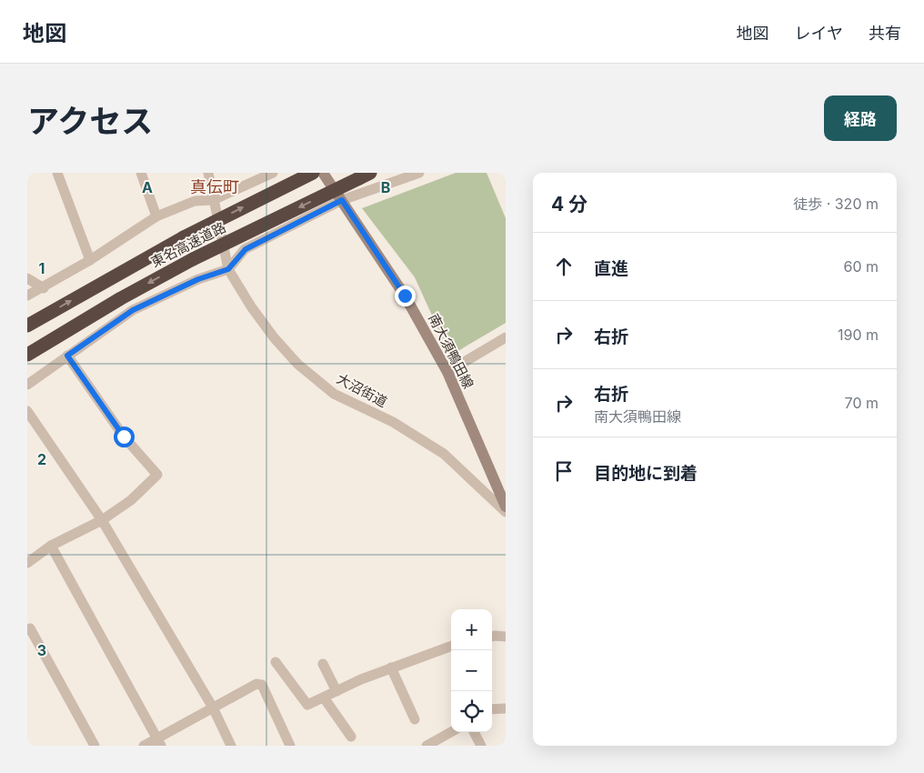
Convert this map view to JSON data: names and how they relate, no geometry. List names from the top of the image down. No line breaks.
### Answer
{"streets":{"highway":["東名高速道路"],"main road":["南大須鴨田線"],"street":["大沼街道"]},"districts":["真伝町"],"page":{"header":"地図","nav":["地図","レイヤ","共有"],"title":"アクセス","buttons":"経路","heading":["4 分","徒歩 · 320 m"],"list":[["直進","60 m"],["右折","190 m"],["右折","南大須鴨田線","70 m"],"目的地に到着"],"map_buttons":["+","−"]},"grid":{"columns":["A","B"],"rows":["1","2","3"]}}
